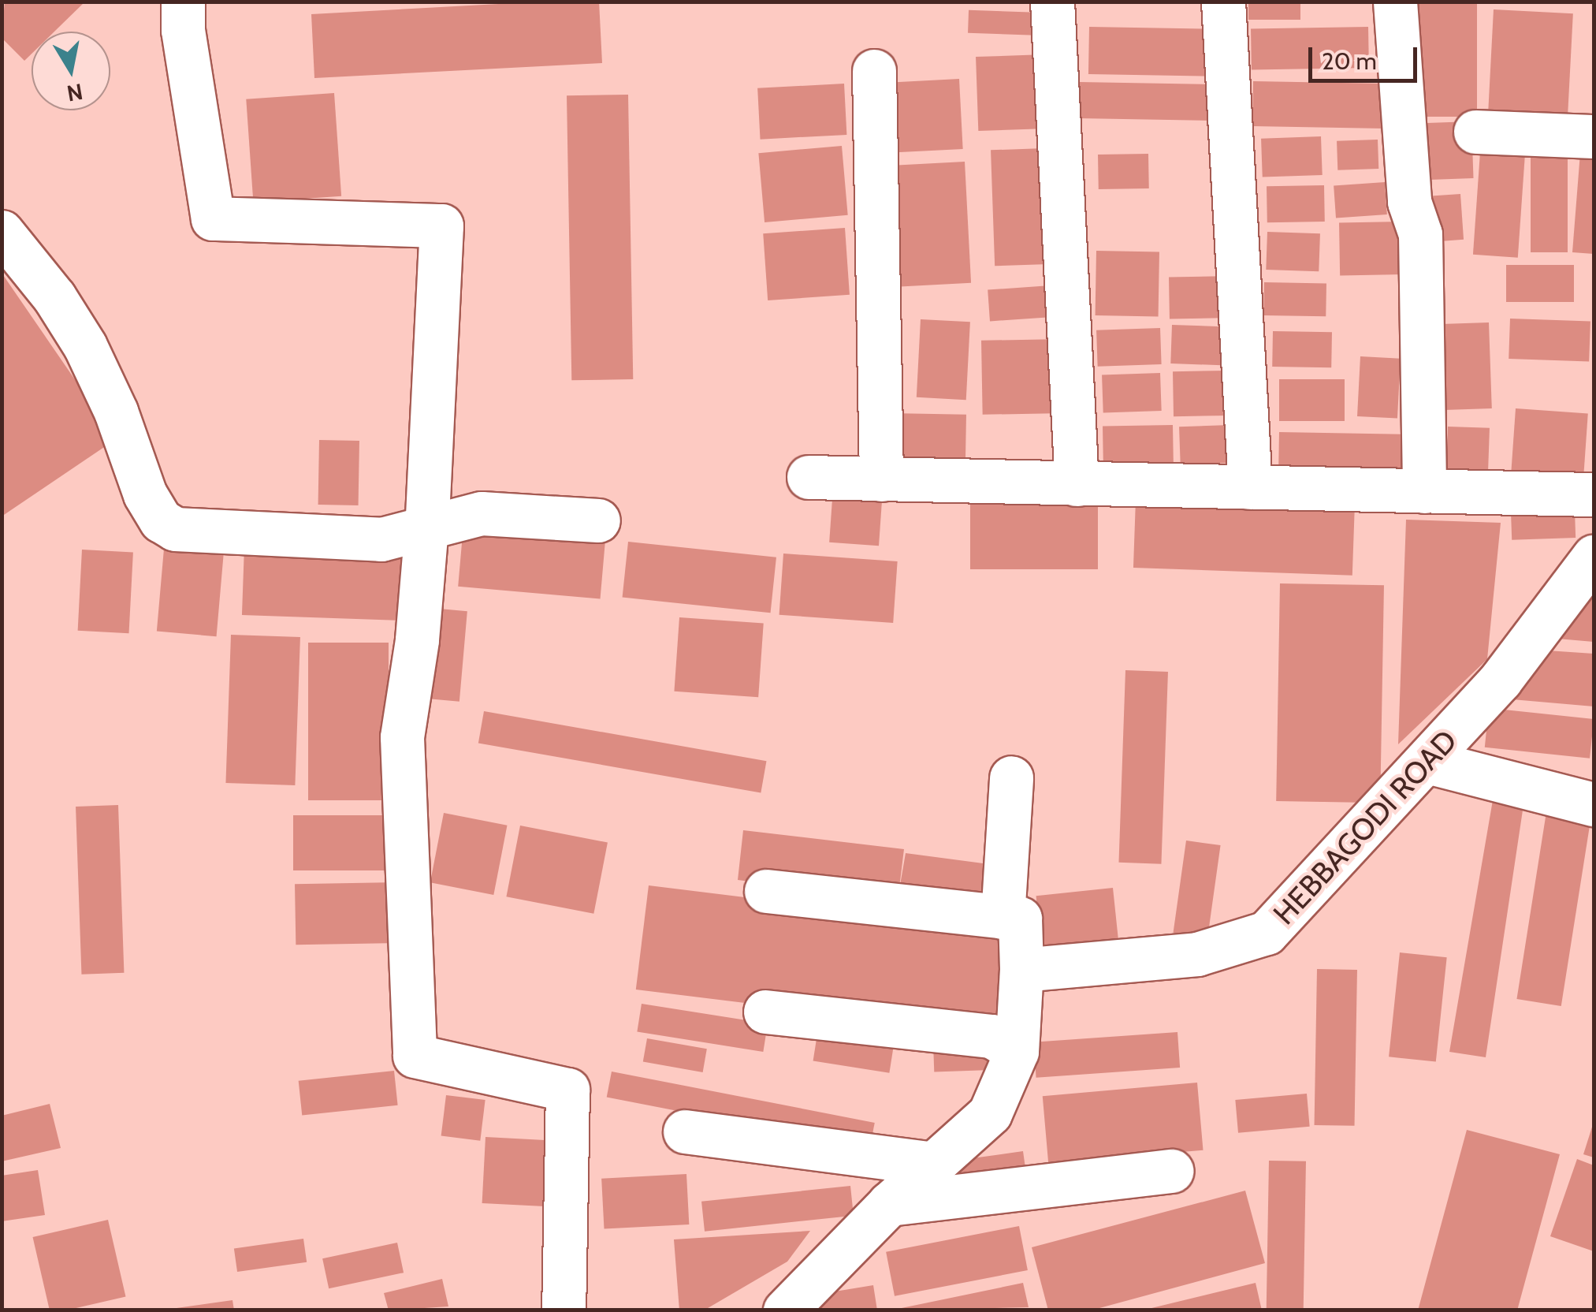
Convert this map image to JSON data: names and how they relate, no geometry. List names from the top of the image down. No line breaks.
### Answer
{"streets":{"street":["HEBBAGODI ROAD"]},"scale_bar":"20 m","north":"bottom"}
